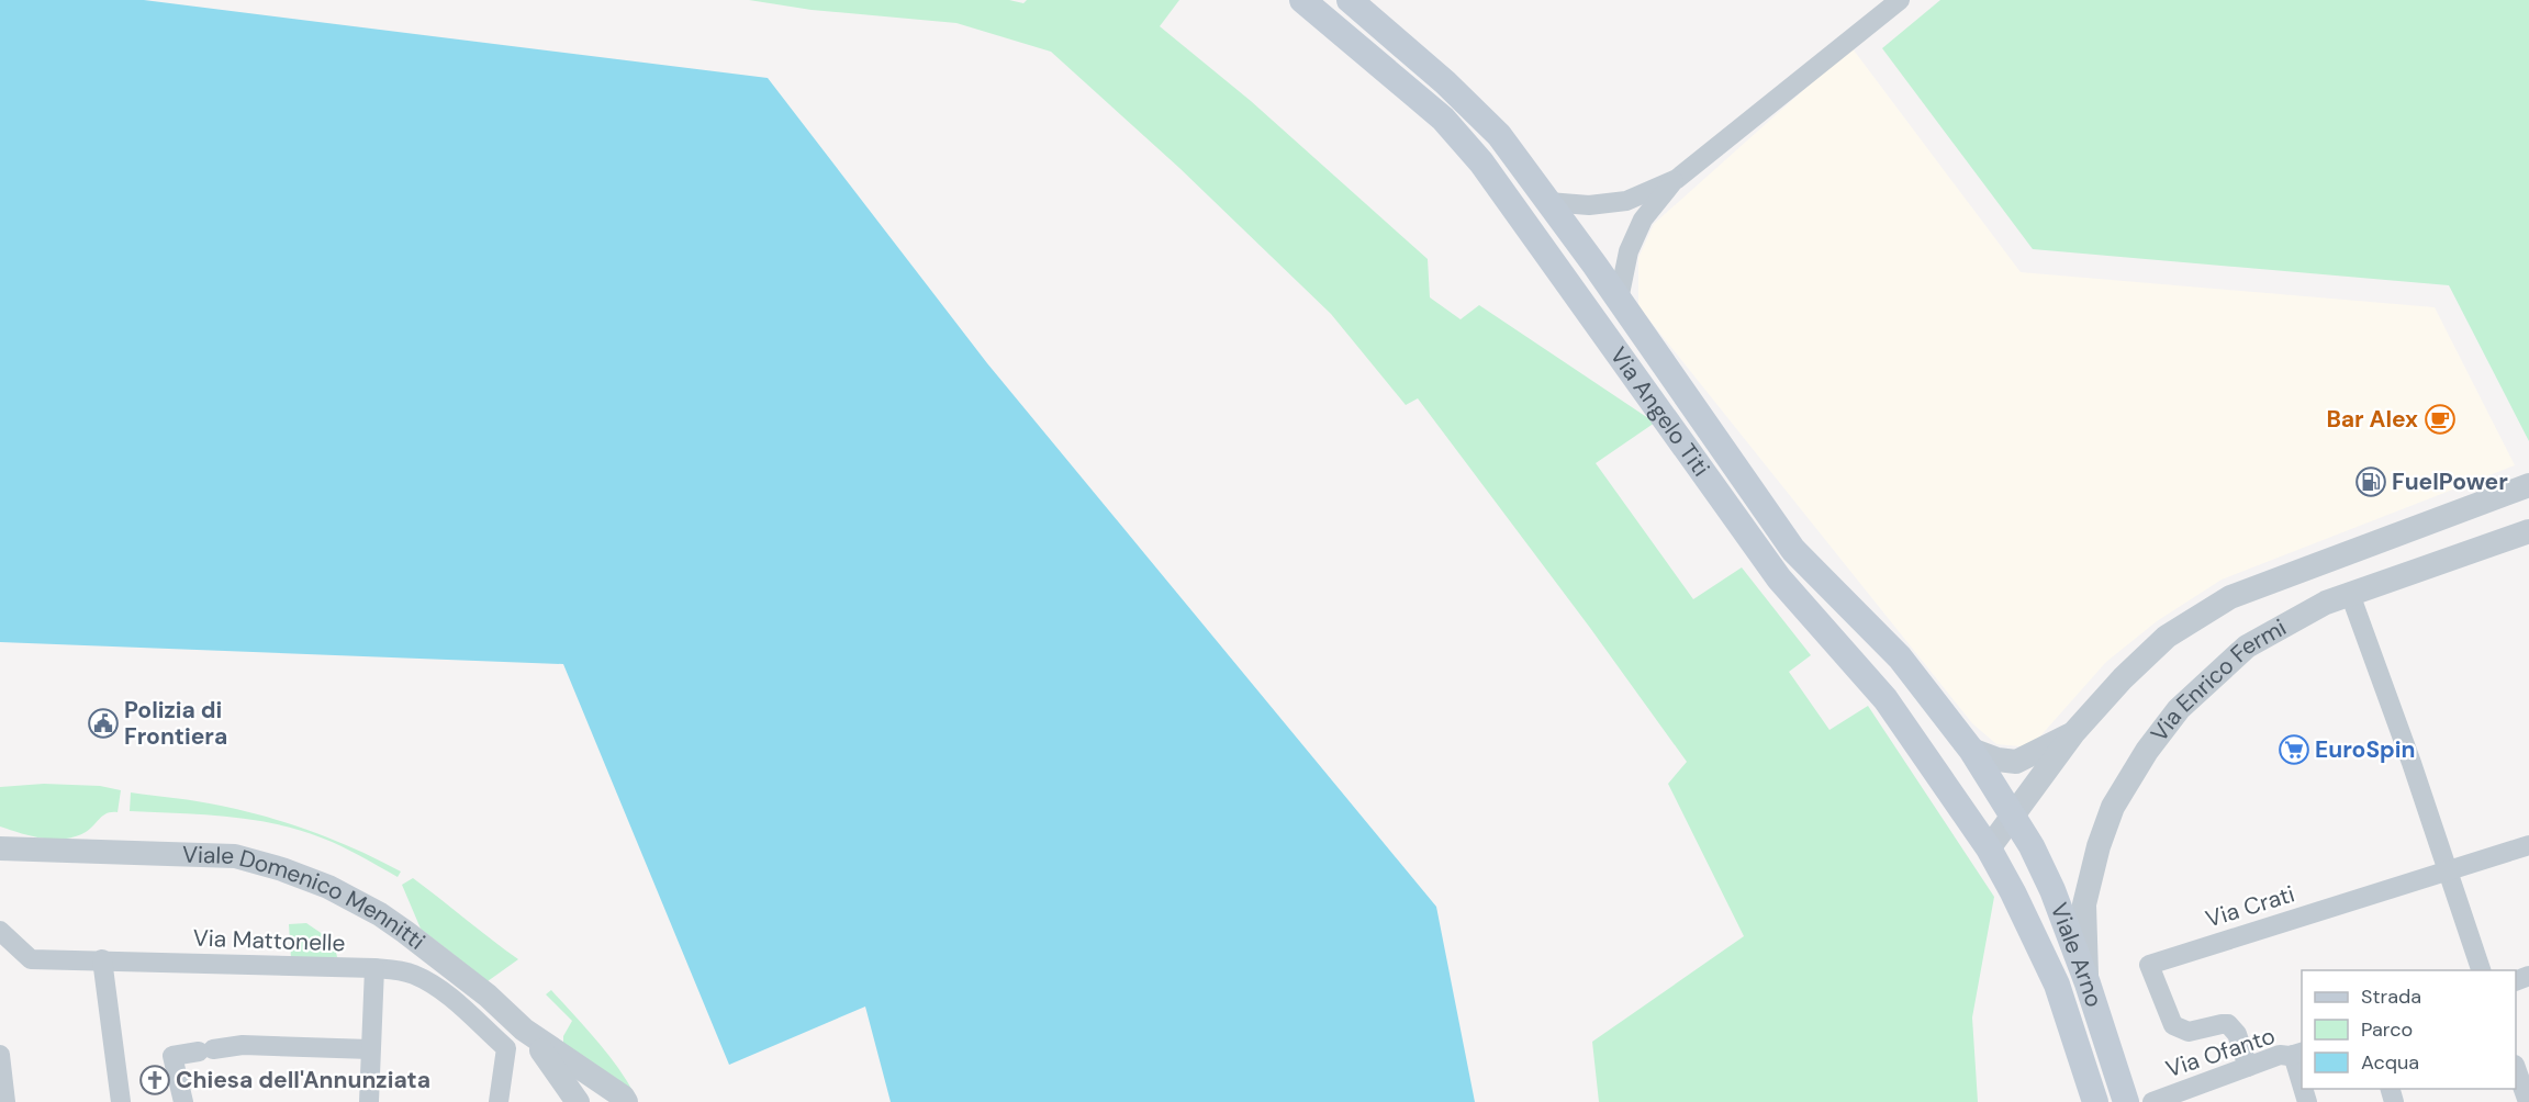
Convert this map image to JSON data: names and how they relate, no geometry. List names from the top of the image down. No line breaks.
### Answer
{"streets":{"main road":["Via Angelo Titi","Viale Arno"],"street":["Via Enrico Fermi","Viale Domenico Mennitti","Via Crati","Via Mattonelle","Via Ofanto"]},"crossings":[["Via Angelo Titi","Viale Arno"],["Via Enrico Fermi","Viale Arno"],["Via Crati","Via Ofanto"]],"places":{"cafe":["Bar Alex"],"fuel station":["FuelPower"],"public building":["Polizia di Frontiera"],"supermarket":["EuroSpin"],"church":["Chiesa dell'Annunziata"]},"legend":["Strada","Parco","Acqua"]}
